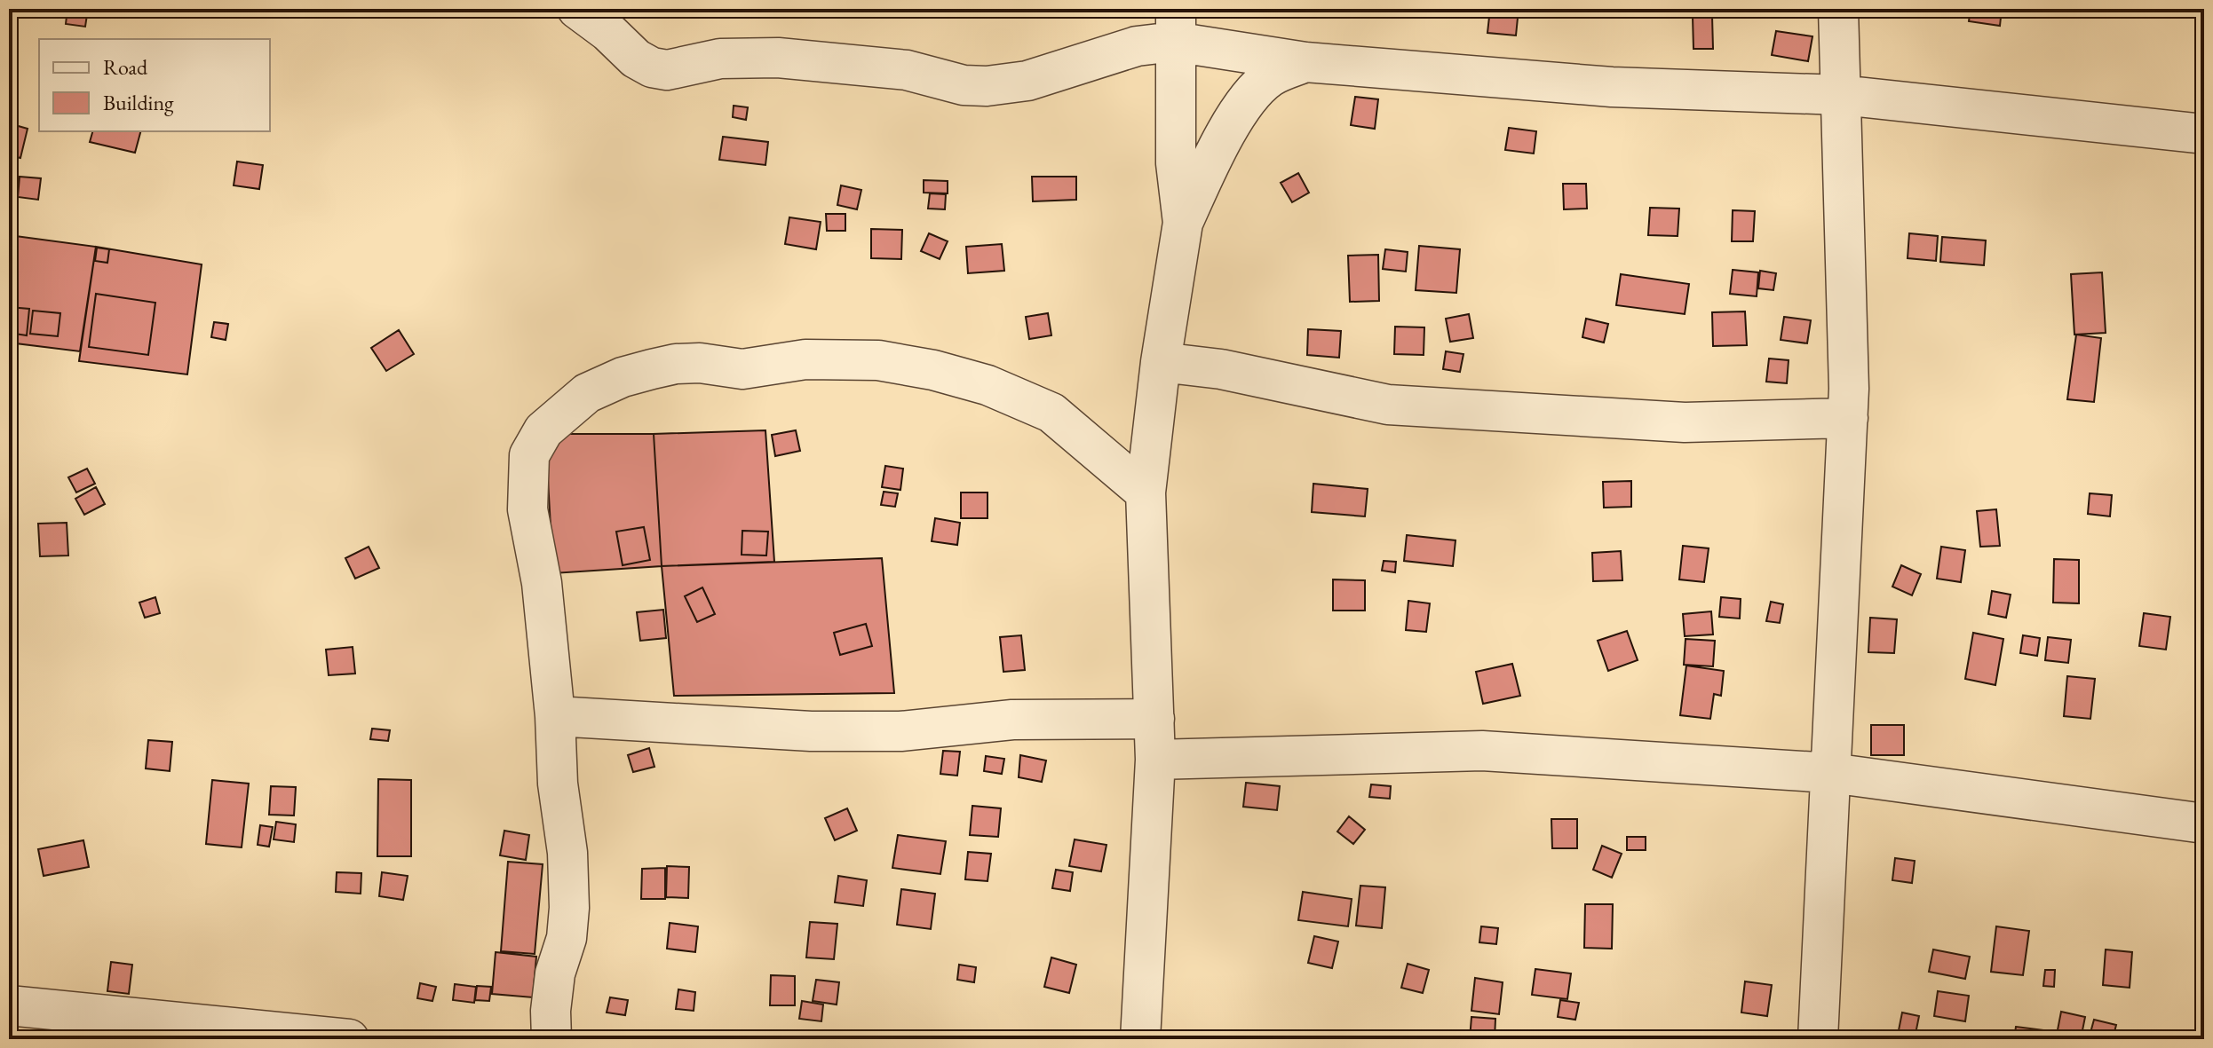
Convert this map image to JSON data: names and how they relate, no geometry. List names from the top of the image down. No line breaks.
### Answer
{"legend":["Road","Building"]}
